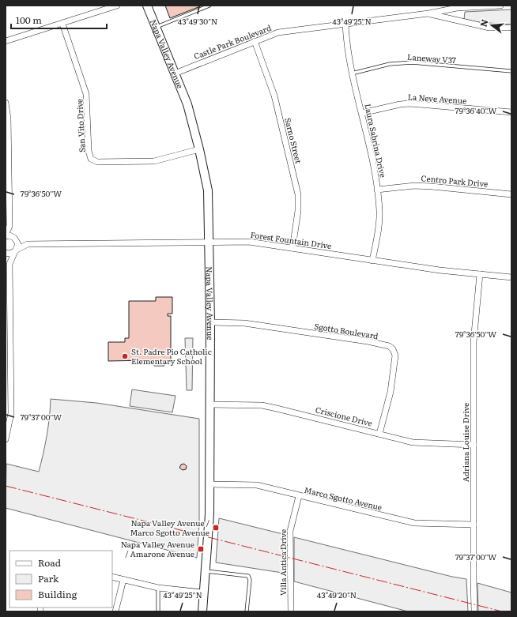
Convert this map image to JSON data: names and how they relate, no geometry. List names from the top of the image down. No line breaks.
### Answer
{"streets":{"street":["Castle Park Boulevard","Napa Valley Avenue","La Neve Avenue","San Vito Drive","Sarno Street","Laura Sabrina Drive","Centro Park Drive","Forest Fountain Drive","Sgotto Boulevard","Criscione Drive","Adriana Louise Drive","Marco Sgotto Avenue","Villa Antica Drive"],"lane":["Laneway V37"]},"crossings":[["Castle Park Boulevard","Napa Valley Avenue"],["Castle Park Boulevard","Sarno Street"],["Castle Park Boulevard","Laura Sabrina Drive"],["Napa Valley Avenue","San Vito Drive"],["Napa Valley Avenue","Forest Fountain Drive"],["Napa Valley Avenue","Sgotto Boulevard"],["Napa Valley Avenue","Criscione Drive"],["Napa Valley Avenue","Marco Sgotto Avenue"],["Laneway V37","Laura Sabrina Drive"],["La Neve Avenue","Laura Sabrina Drive"],["Sarno Street","Forest Fountain Drive"],["Laura Sabrina Drive","Centro Park Drive"],["Laura Sabrina Drive","Forest Fountain Drive"],["Forest Fountain Drive","Adriana Louise Drive"],["Sgotto Boulevard","Criscione Drive"],["Criscione Drive","Adriana Louise Drive"],["Adriana Louise Drive","Marco Sgotto Avenue"],["Marco Sgotto Avenue","Villa Antica Drive"]],"places":{"other":["St. Padre Pio Catholic Elementary School"],"transit":["Napa Valley Avenue / Marco Sgotto Avenue","Napa Valley Avenue / Amarone Avenue"]},"legend":["Road","Park","Building"],"scale_bar":"100 m","north":"left","coordinates":["43°49'30\"N","43°49'25\"N","79°36'40\"W","79°36'50\"W","79°37'00\"W","43°49'20\"N"]}
